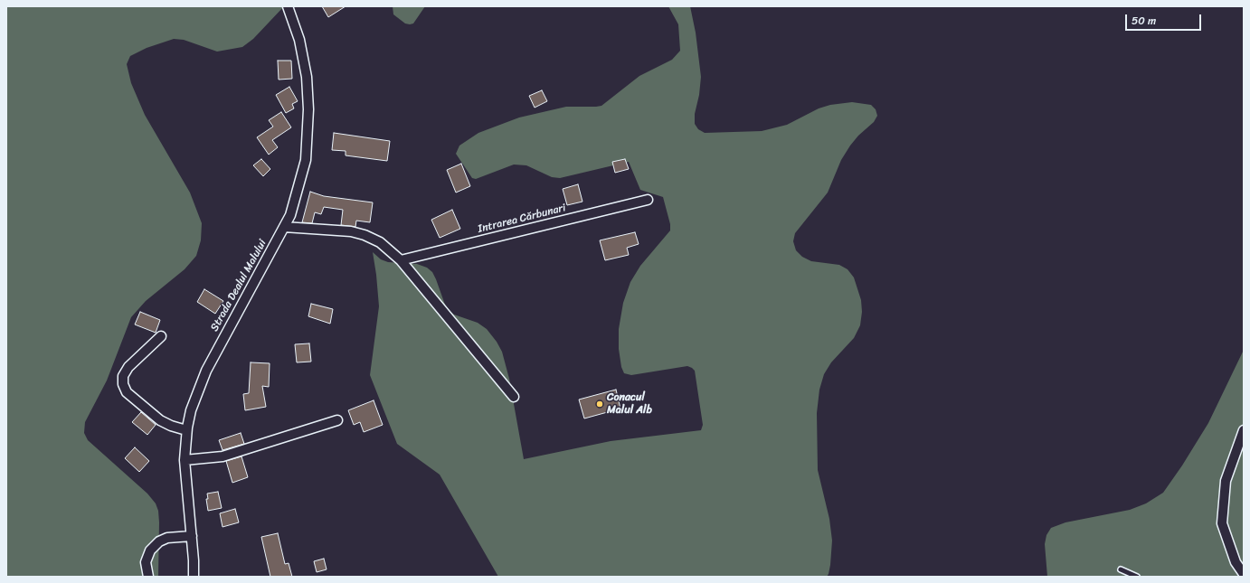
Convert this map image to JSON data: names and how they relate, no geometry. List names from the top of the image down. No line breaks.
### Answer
{"streets":{"street":["Intrarea Cărbunari","Strada Dealul Malului"]},"places":["Conacul Malul Alb"],"scale_bar":"50 m"}
